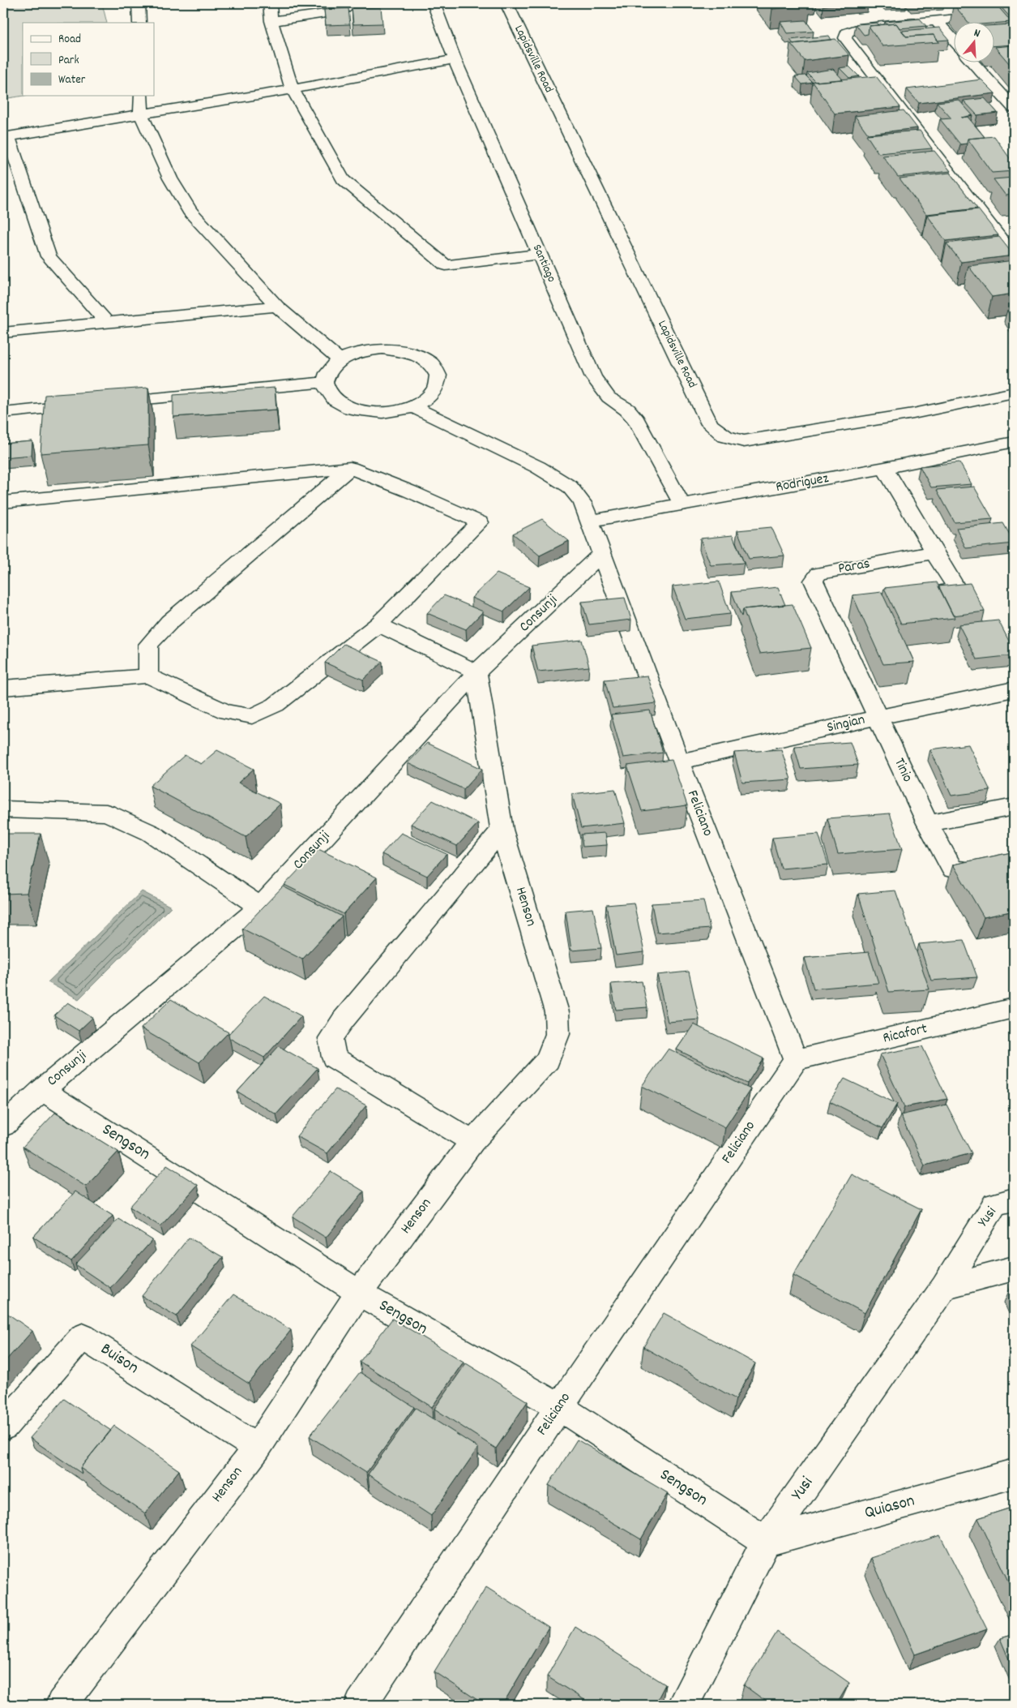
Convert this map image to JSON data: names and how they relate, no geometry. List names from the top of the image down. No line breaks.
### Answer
{"streets":{"street":["Lapidsville Road","Santiago","Rodriguez","Paras","Consunji","Singian","Tinio","Feliciano","Henson","Ricafort","Sengson","Yusi","Buison","Quiason"]},"crossings":[["Santiago","Rodriguez"],["Rodriguez","Feliciano"],["Paras","Singian"],["Paras","Tinio"],["Consunji","Feliciano"],["Consunji","Henson"],["Consunji","Sengson"],["Singian","Tinio"],["Singian","Feliciano"],["Feliciano","Ricafort"],["Feliciano","Sengson"],["Henson","Sengson"],["Henson","Buison"],["Sengson","Yusi"],["Sengson","Quiason"],["Yusi","Quiason"]],"legend":["Road","Park","Water"],"north":"top"}
